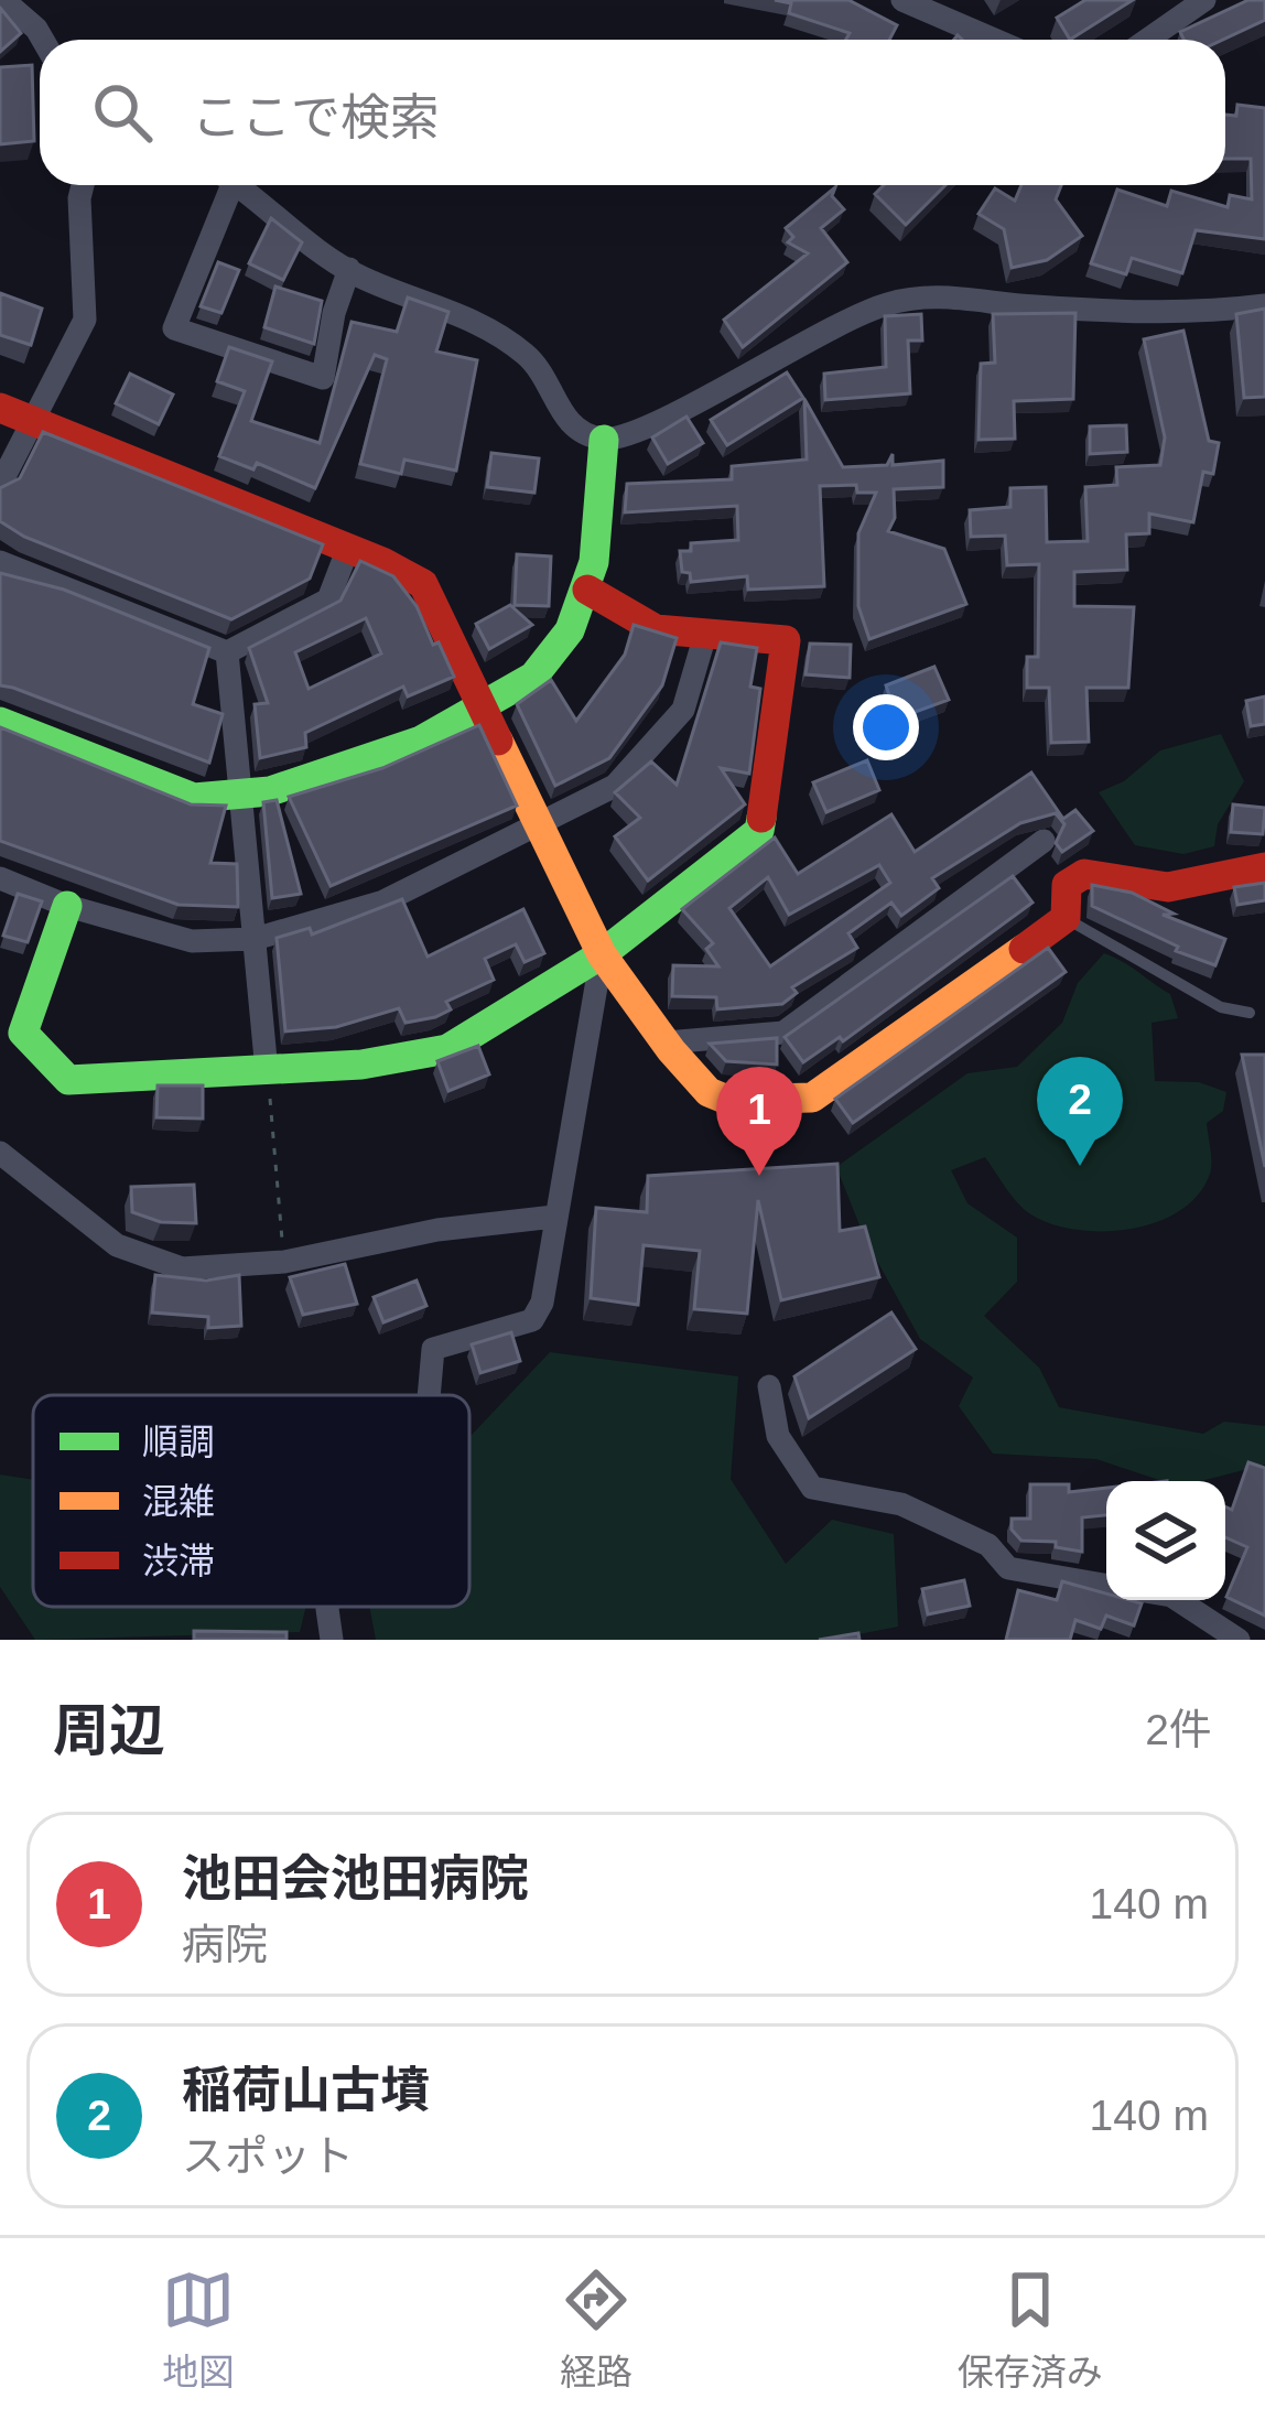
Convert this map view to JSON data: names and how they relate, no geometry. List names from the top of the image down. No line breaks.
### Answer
{"legend":["順調","混雑","渋滞"],"page":{"search":"ここで検索","pins":["2","1"],"heading":["周辺","2件"],"list":[{"mark":"1","name":"池田会池田病院","note":"病院","value":"140 m"},{"mark":"2","name":"稲荷山古墳","note":"スポット","value":"140 m"}],"nav":["地図","経路","保存済み"]}}
